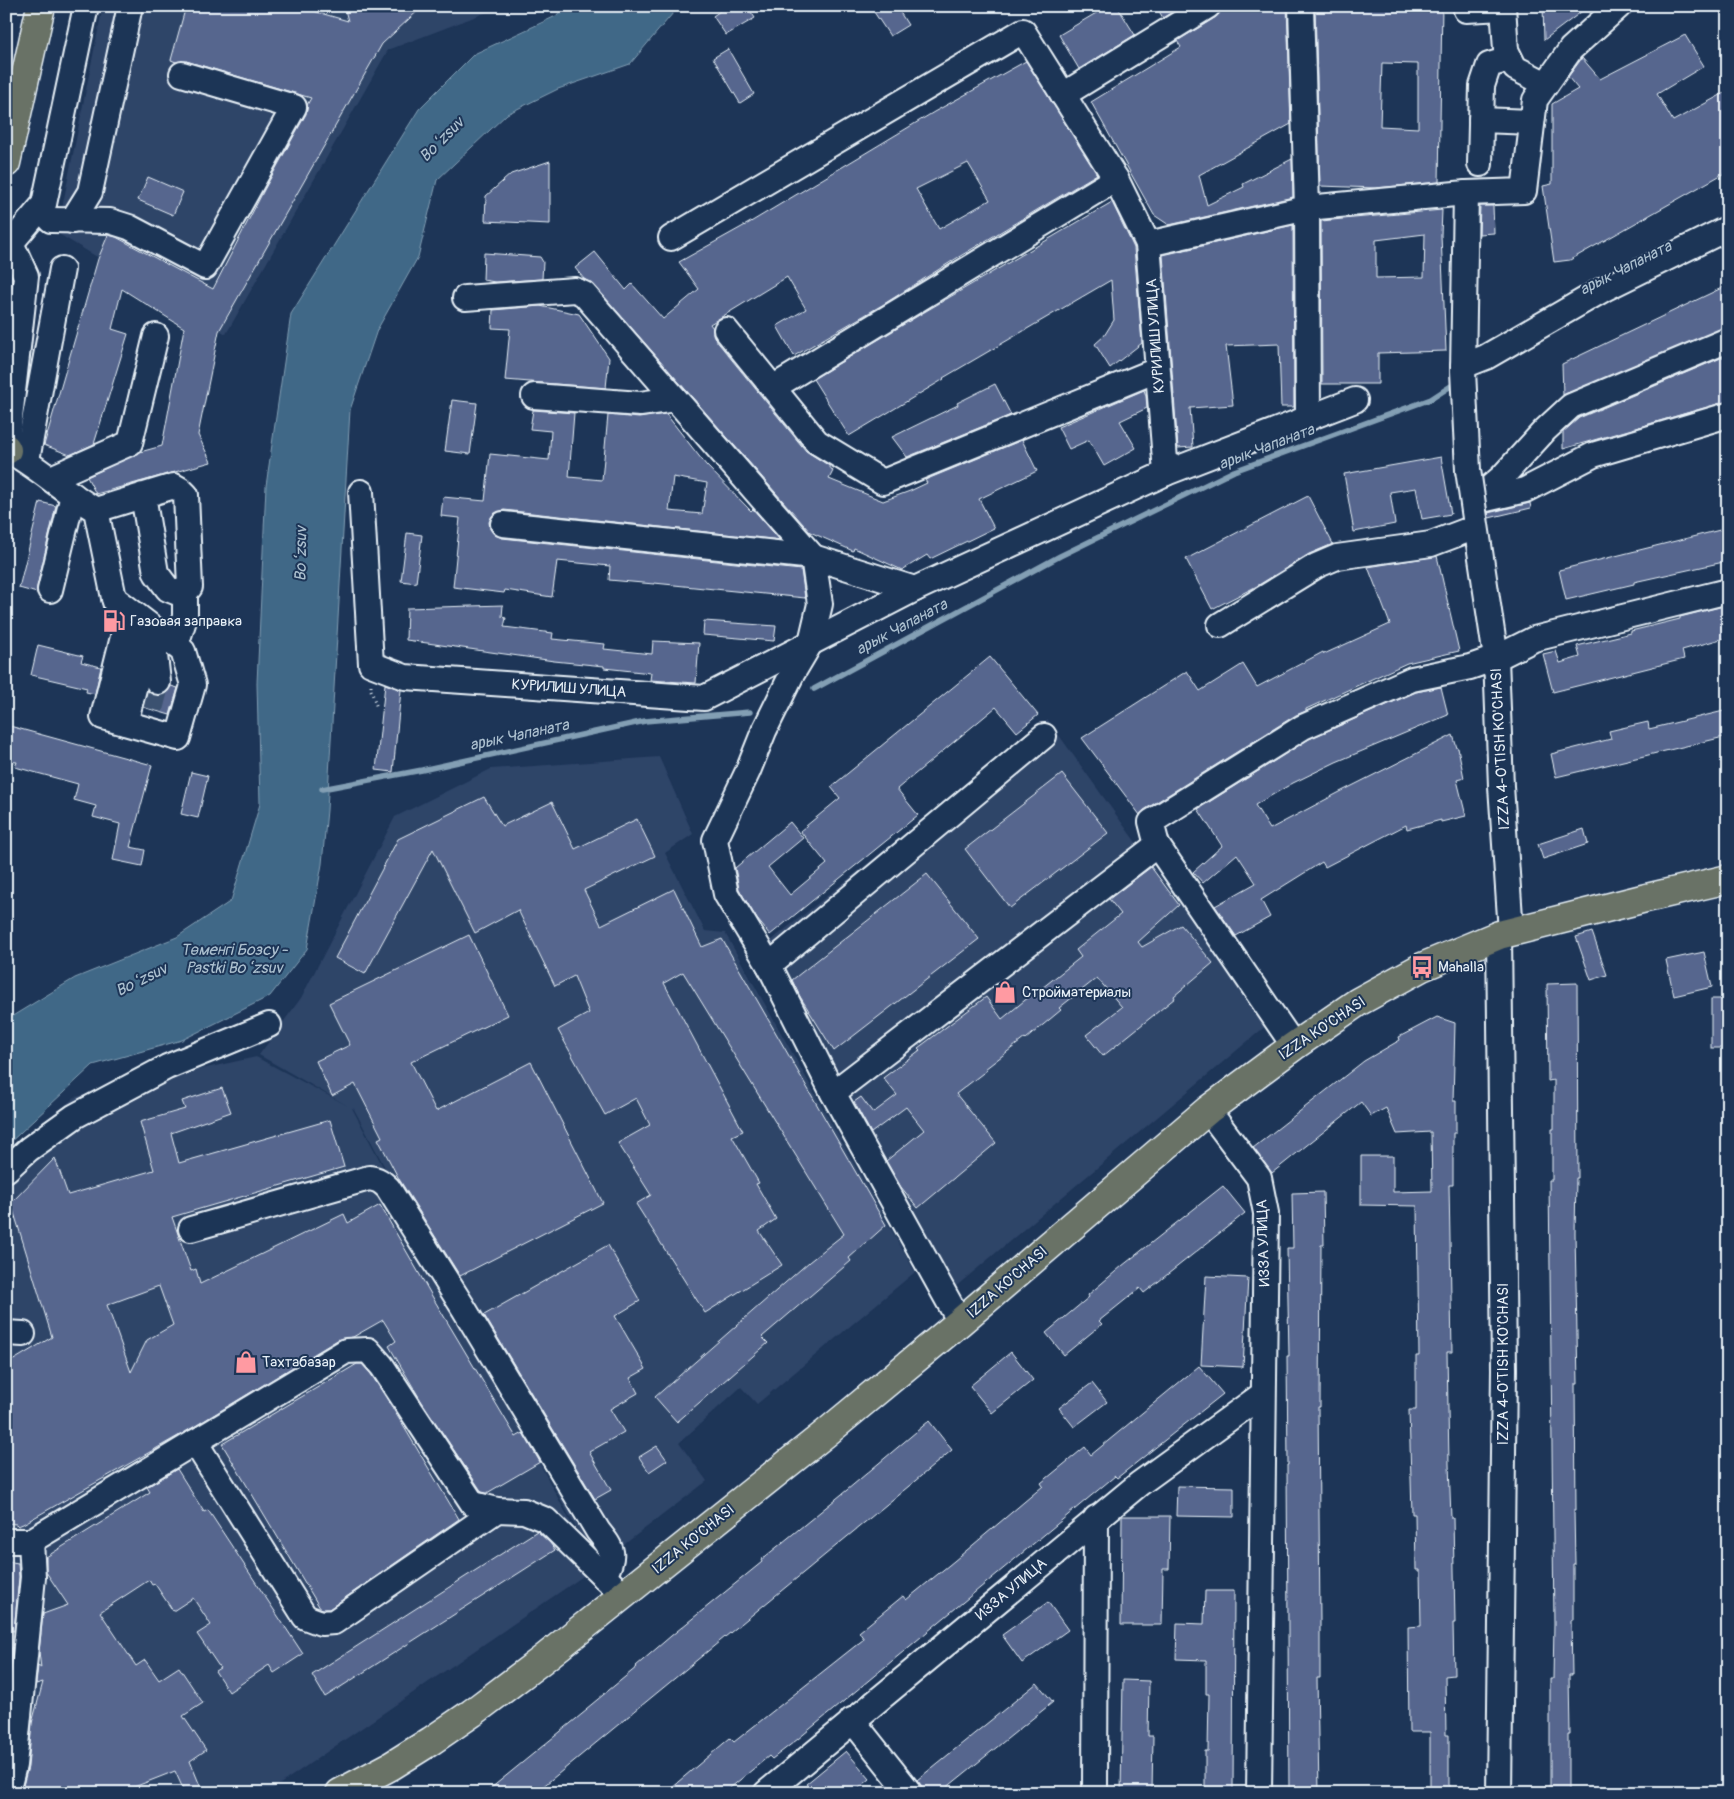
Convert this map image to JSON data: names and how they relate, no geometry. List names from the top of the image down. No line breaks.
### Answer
{"streets":{"main road":["IZZA KO'CHASI"],"street":["КУРИЛИШ УЛИЦА","IZZA 4-O'TISH KO'CHASI","ИЗЗА УЛИЦА"]},"crossings":[["IZZA 4-O'TISH KO'CHASI","IZZA KO'CHASI"],["IZZA KO'CHASI","ИЗЗА УЛИЦА"]],"water":["Boʻzsuv","арык Чапаната","Төменгі Бозсу - Pastki Boʻzsuv"],"places":{"fuel station":["Газовая заправка"],"bus stop":["Mahalla"],"shop":["Стройматериалы","Тахтабазар"]}}
